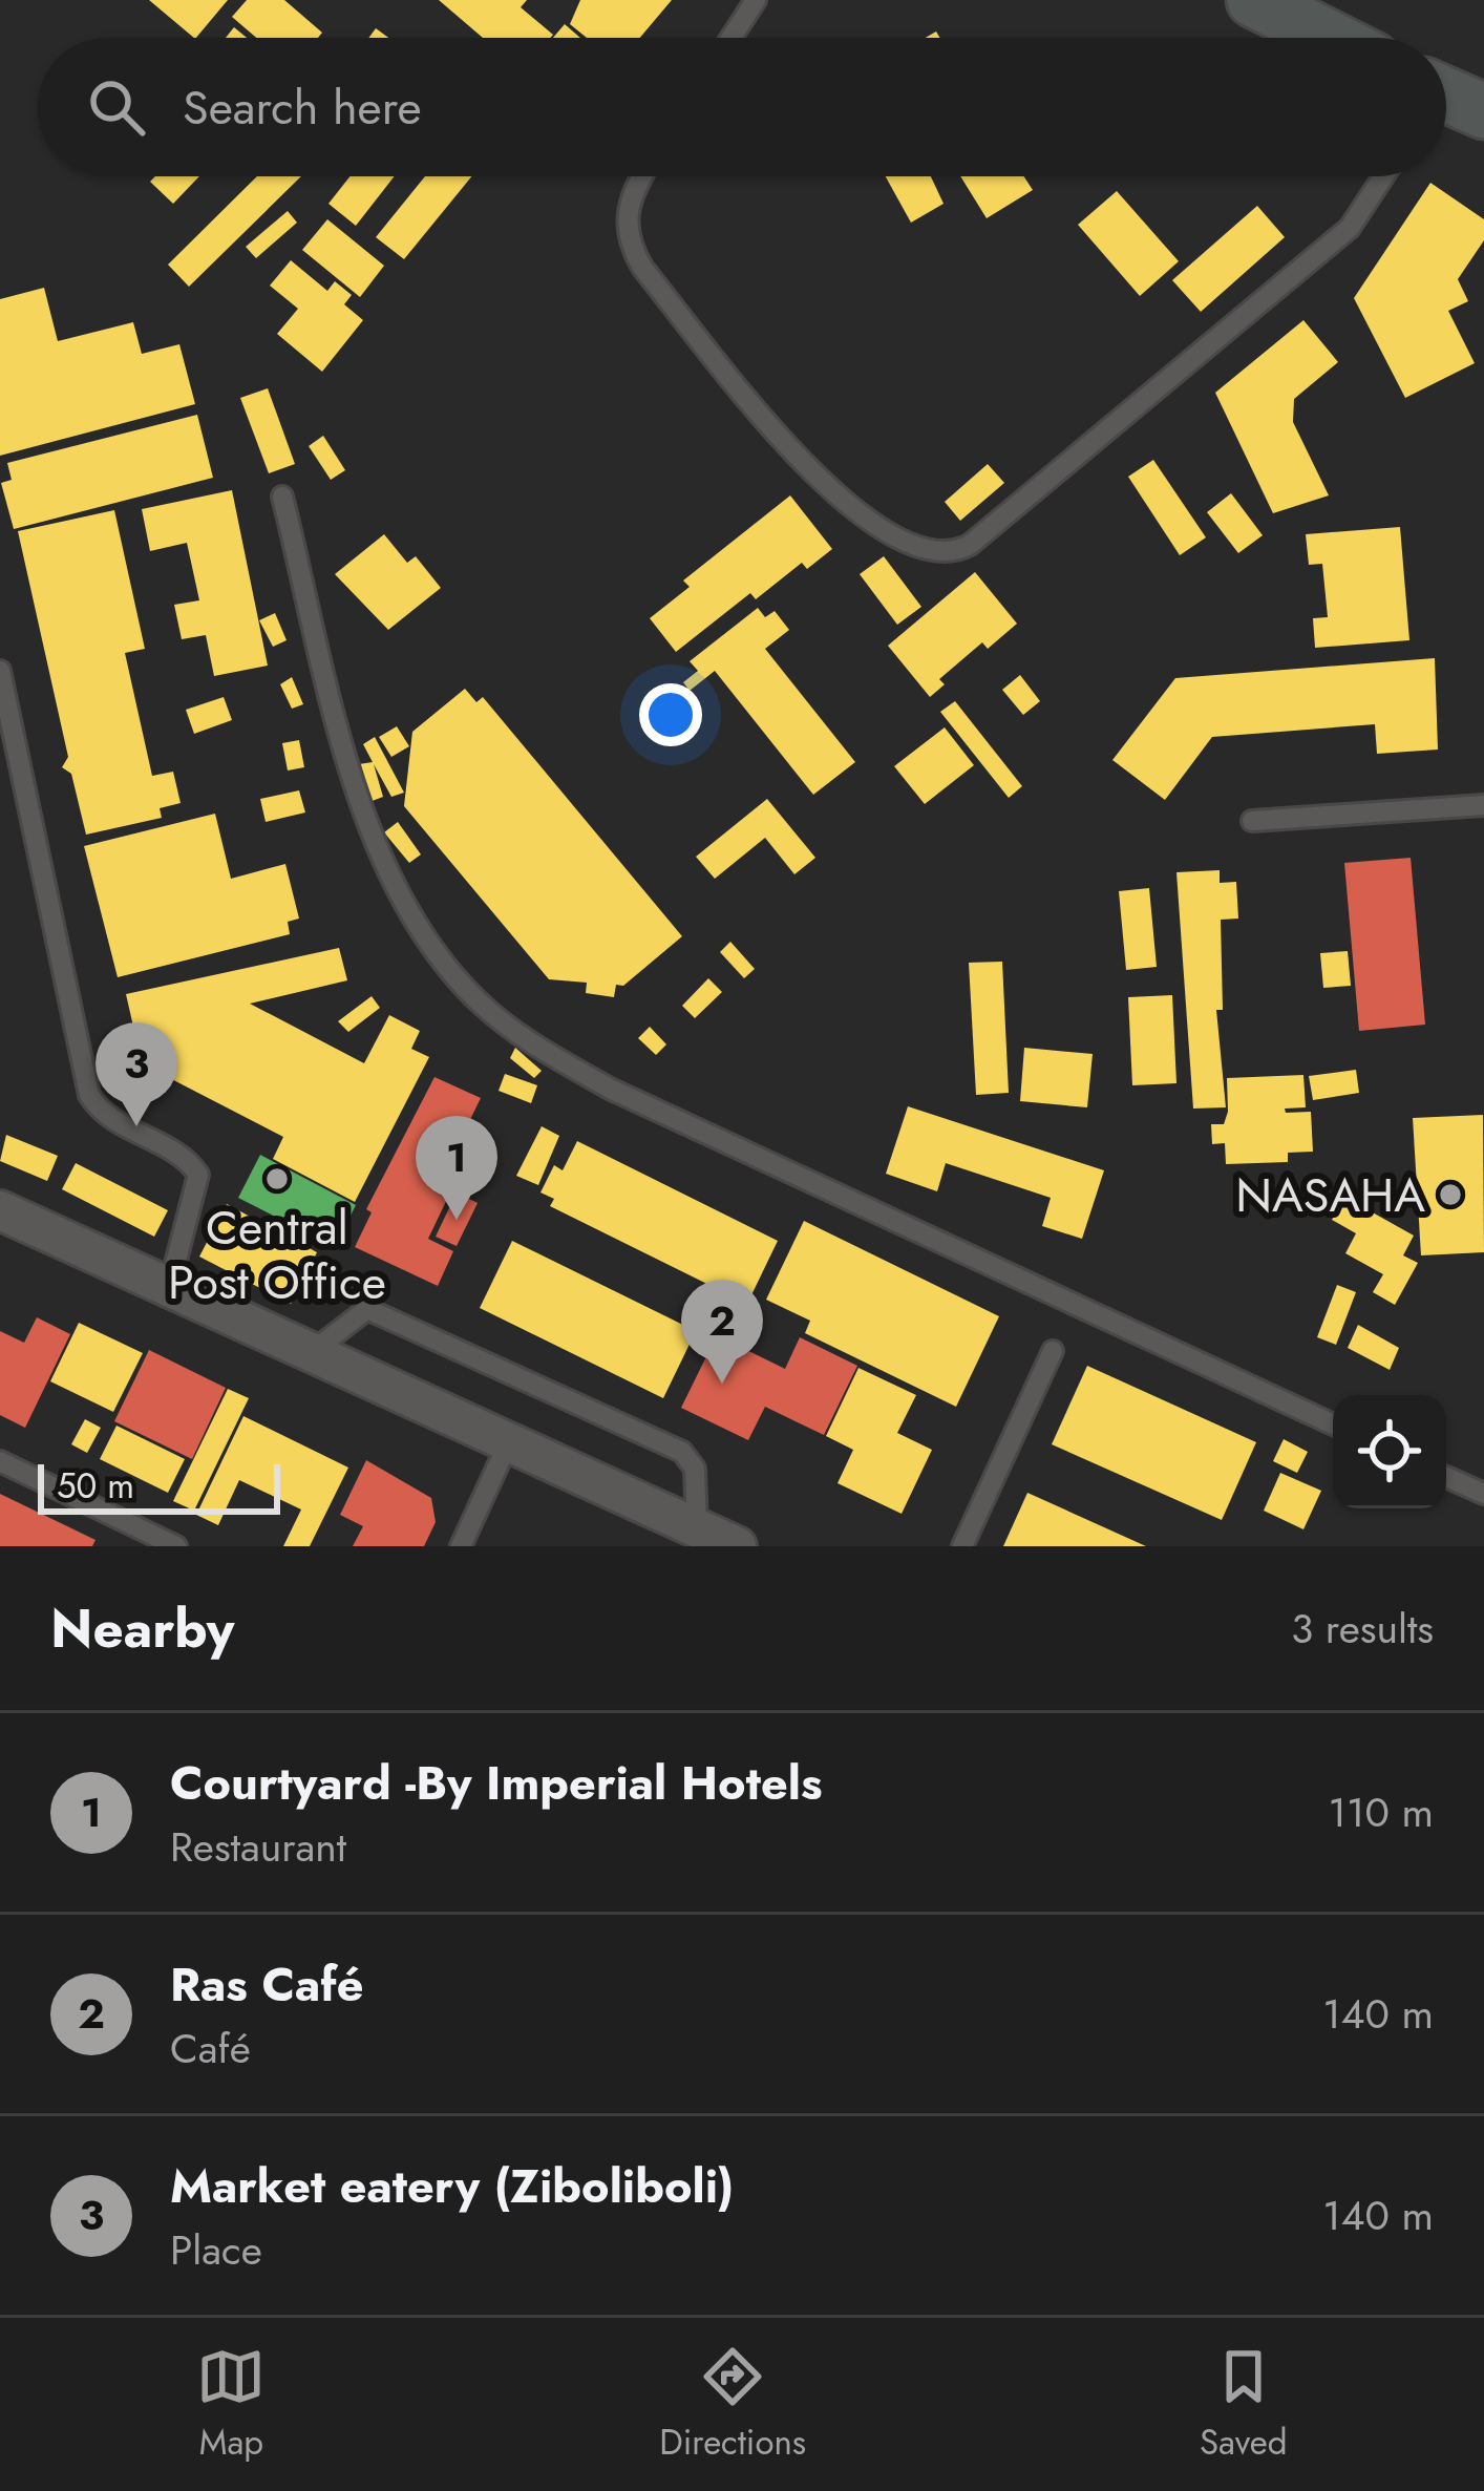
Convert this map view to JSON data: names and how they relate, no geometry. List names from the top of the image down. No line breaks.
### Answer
{"places":["Central Post Office","NASAHA"],"scale_bar":"50 m","page":{"search":"Search here","pins":["3","1","2"],"scale":"50 m","heading":["Nearby","3 results"],"list":[{"mark":"1","name":"Courtyard -By Imperial Hotels","note":"Restaurant","value":"110 m"},{"mark":"2","name":"Ras Café","note":"Café","value":"140 m"},{"mark":"3","name":"Market eatery (Ziboliboli)","note":"Place","value":"140 m"}],"nav":["Map","Directions","Saved"]}}
